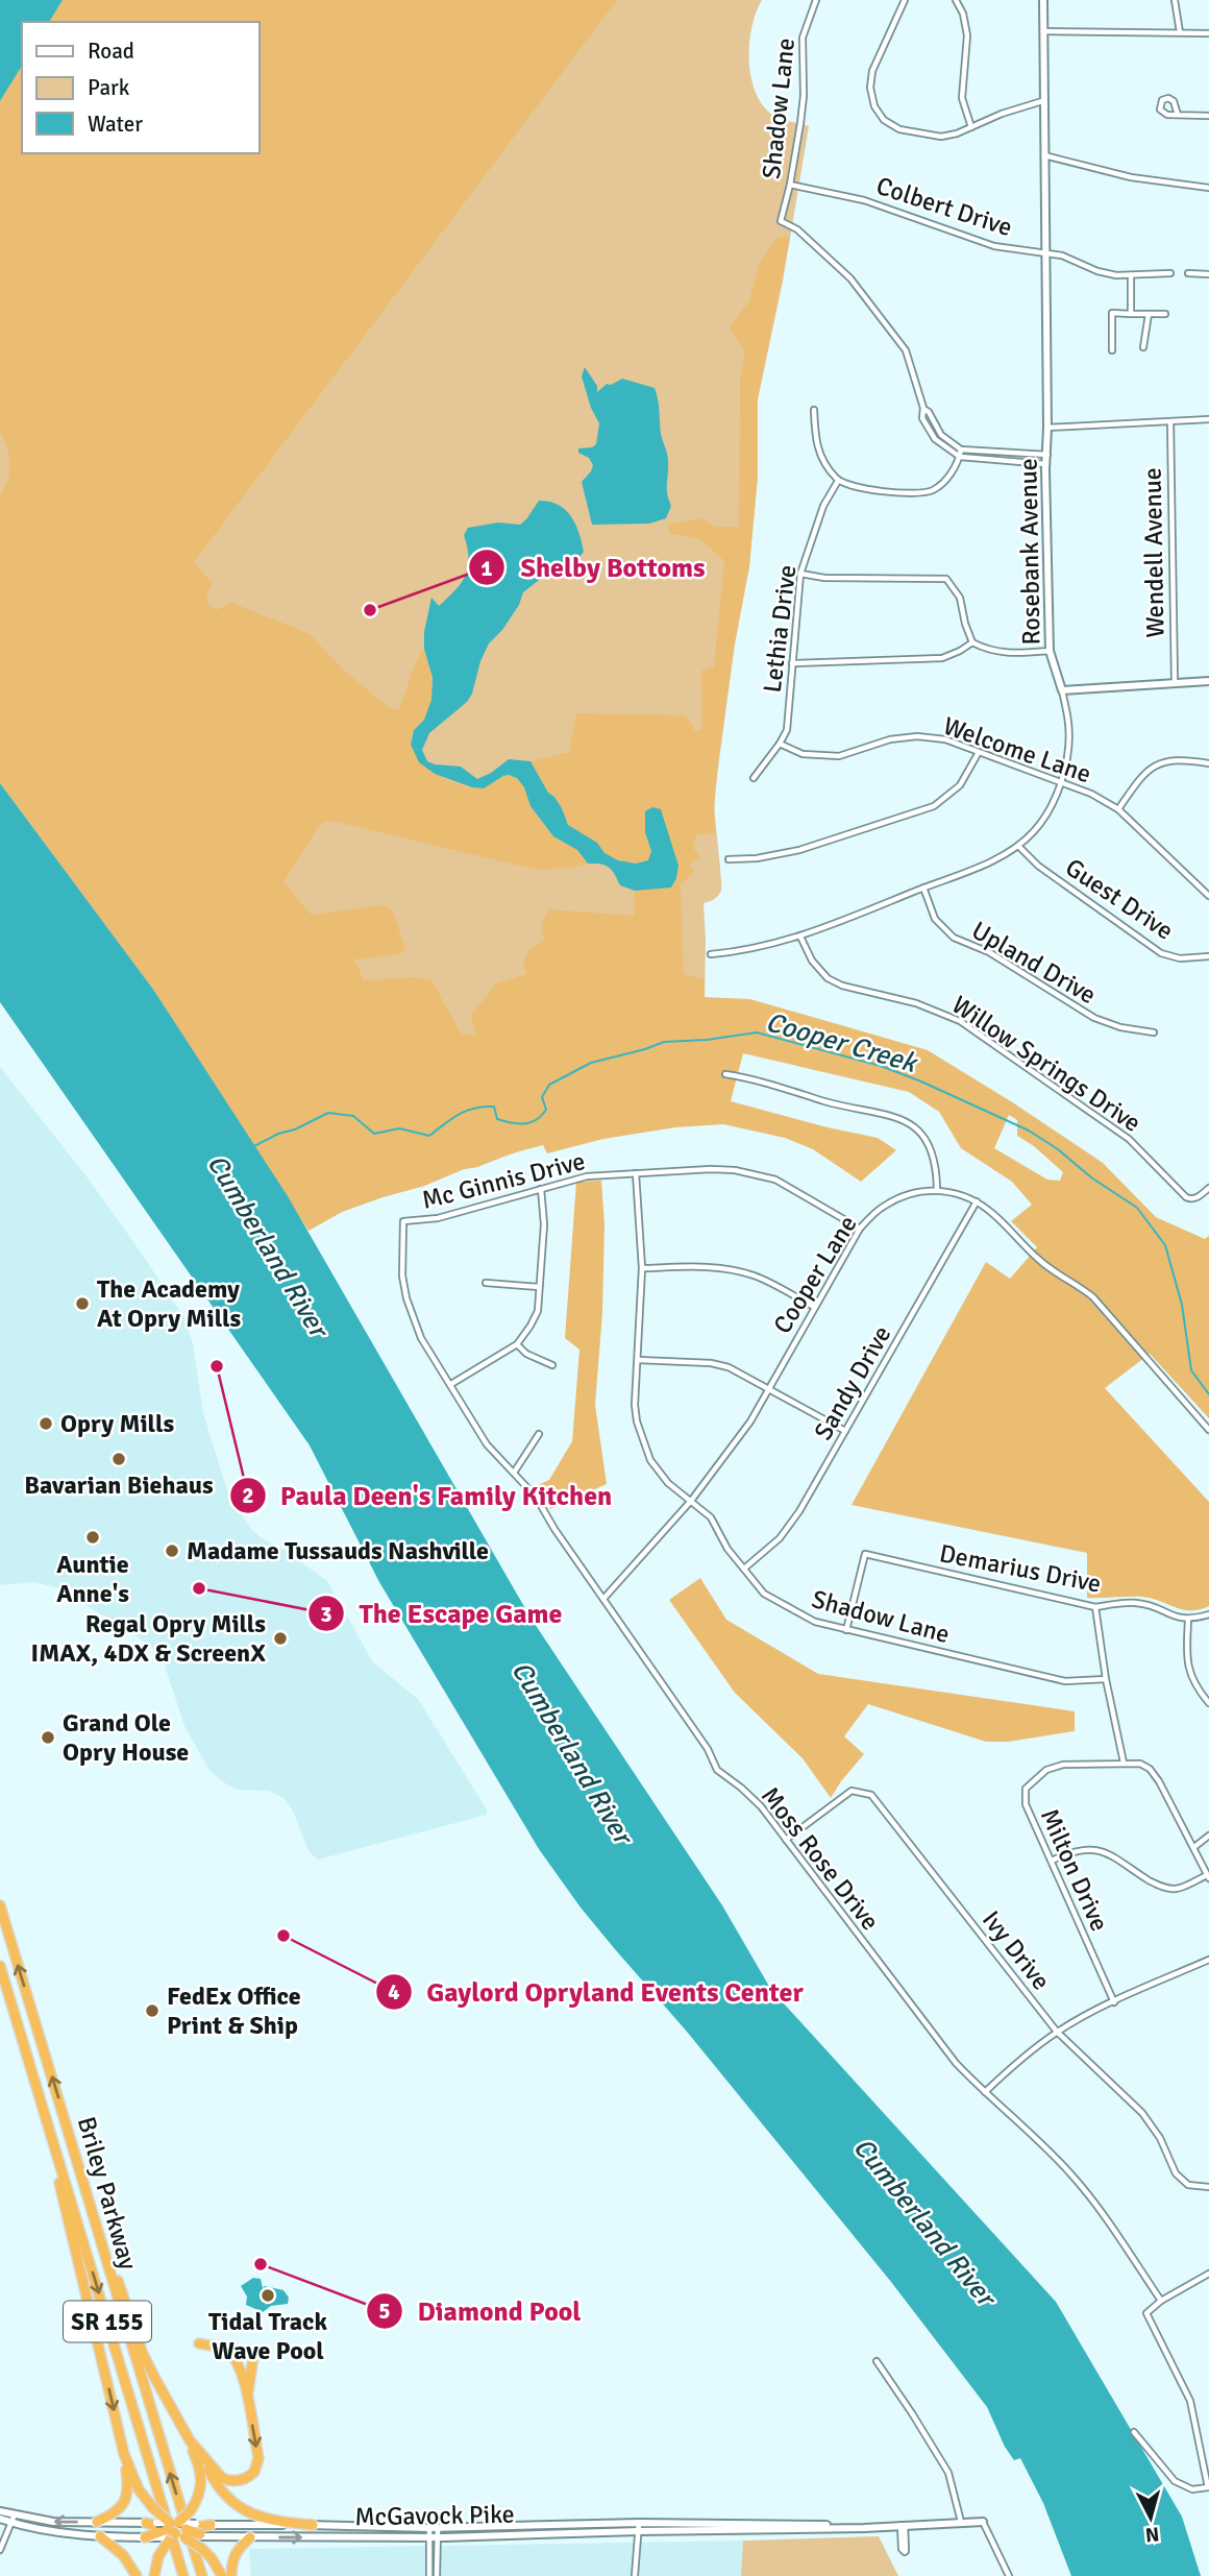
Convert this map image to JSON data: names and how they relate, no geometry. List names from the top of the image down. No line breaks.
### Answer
{"streets":{"highway":["Briley Parkway","SR 155"],"street":["Shadow Lane","Colbert Drive","Rosebank Avenue","Wendell Avenue","Lethia Drive","Welcome Lane","Guest Drive","Upland Drive","Willow Springs Drive","Mc Ginnis Drive","Cooper Lane","Sandy Drive","Demarius Drive","Moss Rose Drive","Milton Drive","Ivy Drive","McGavock Pike"]},"crossings":[["Shadow Lane","Colbert Drive"],["Shadow Lane","Mc Ginnis Drive"],["Shadow Lane","Cooper Lane"],["Shadow Lane","Sandy Drive"],["Shadow Lane","Demarius Drive"],["Colbert Drive","Rosebank Avenue"],["Rosebank Avenue","Welcome Lane"],["Rosebank Avenue","Guest Drive"],["Rosebank Avenue","Upland Drive"],["Rosebank Avenue","Willow Springs Drive"],["Lethia Drive","Welcome Lane"],["Mc Ginnis Drive","Cooper Lane"],["Mc Ginnis Drive","Moss Rose Drive"],["Cooper Lane","Sandy Drive"],["Cooper Lane","Moss Rose Drive"],["Moss Rose Drive","Ivy Drive"]],"water":["Cooper Creek","Cumberland River"],"places":["Shelby Bottoms","The Academy At Opry Mills","Paula Deen's Family Kitchen","Opry Mills","Bavarian Biehaus","Auntie Anne's","Madame Tussauds Nashville","The Escape Game","Regal Opry Mills IMAX, 4DX & ScreenX","Grand Ole Opry House","Gaylord Opryland Events Center","FedEx Office Print & Ship","Diamond Pool","Tidal Track Wave Pool"],"legend":["Road","Park","Water"],"north":"bottom"}
